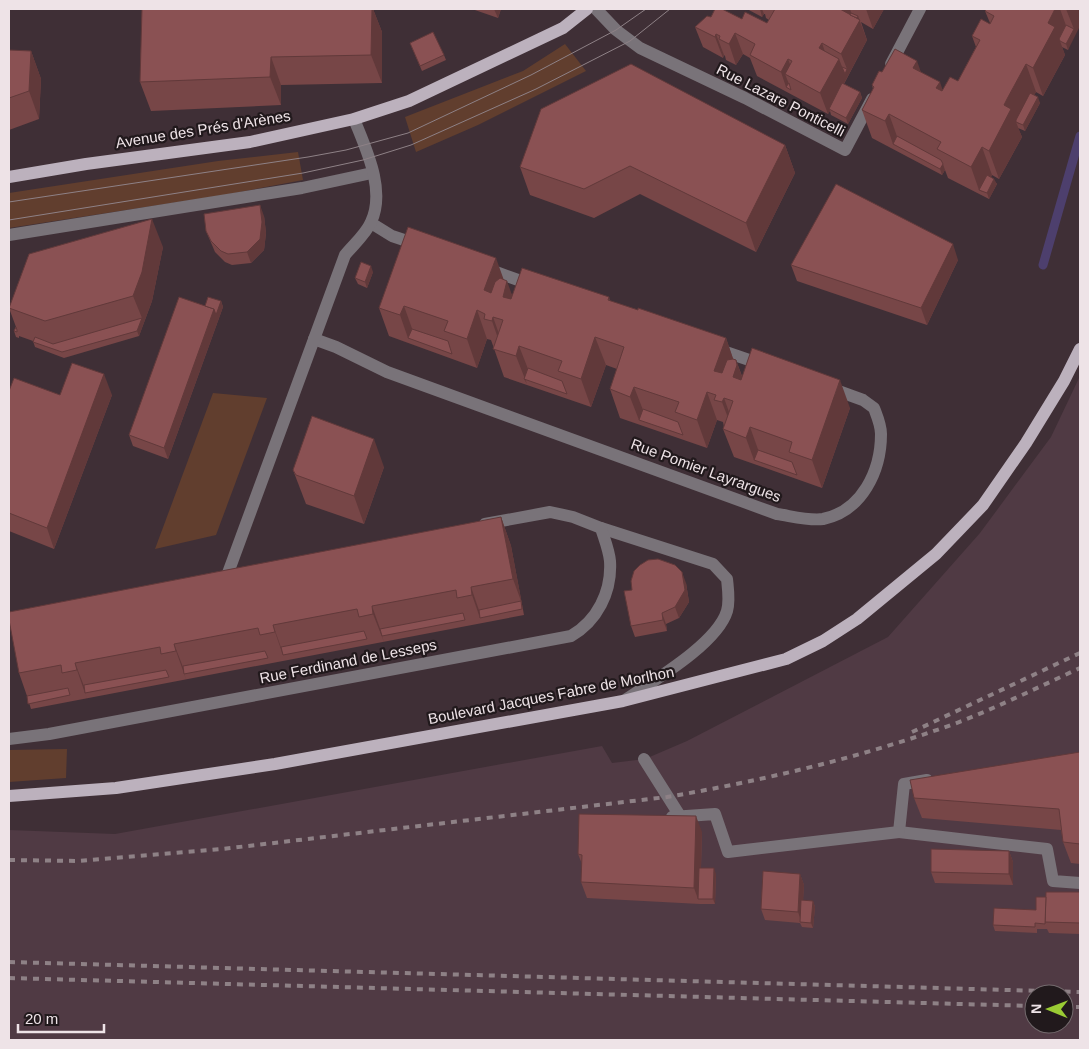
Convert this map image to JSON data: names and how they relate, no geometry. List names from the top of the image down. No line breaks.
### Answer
{"streets":{"main road":["Avenue des Prés d'Arènes","Boulevard Jacques Fabre de Morlhon"],"street":["Rue Lazare Ponticelli","Rue Pomier Layrargues","Rue Ferdinand de Lesseps"]},"scale_bar":"20 m","north":"left"}
